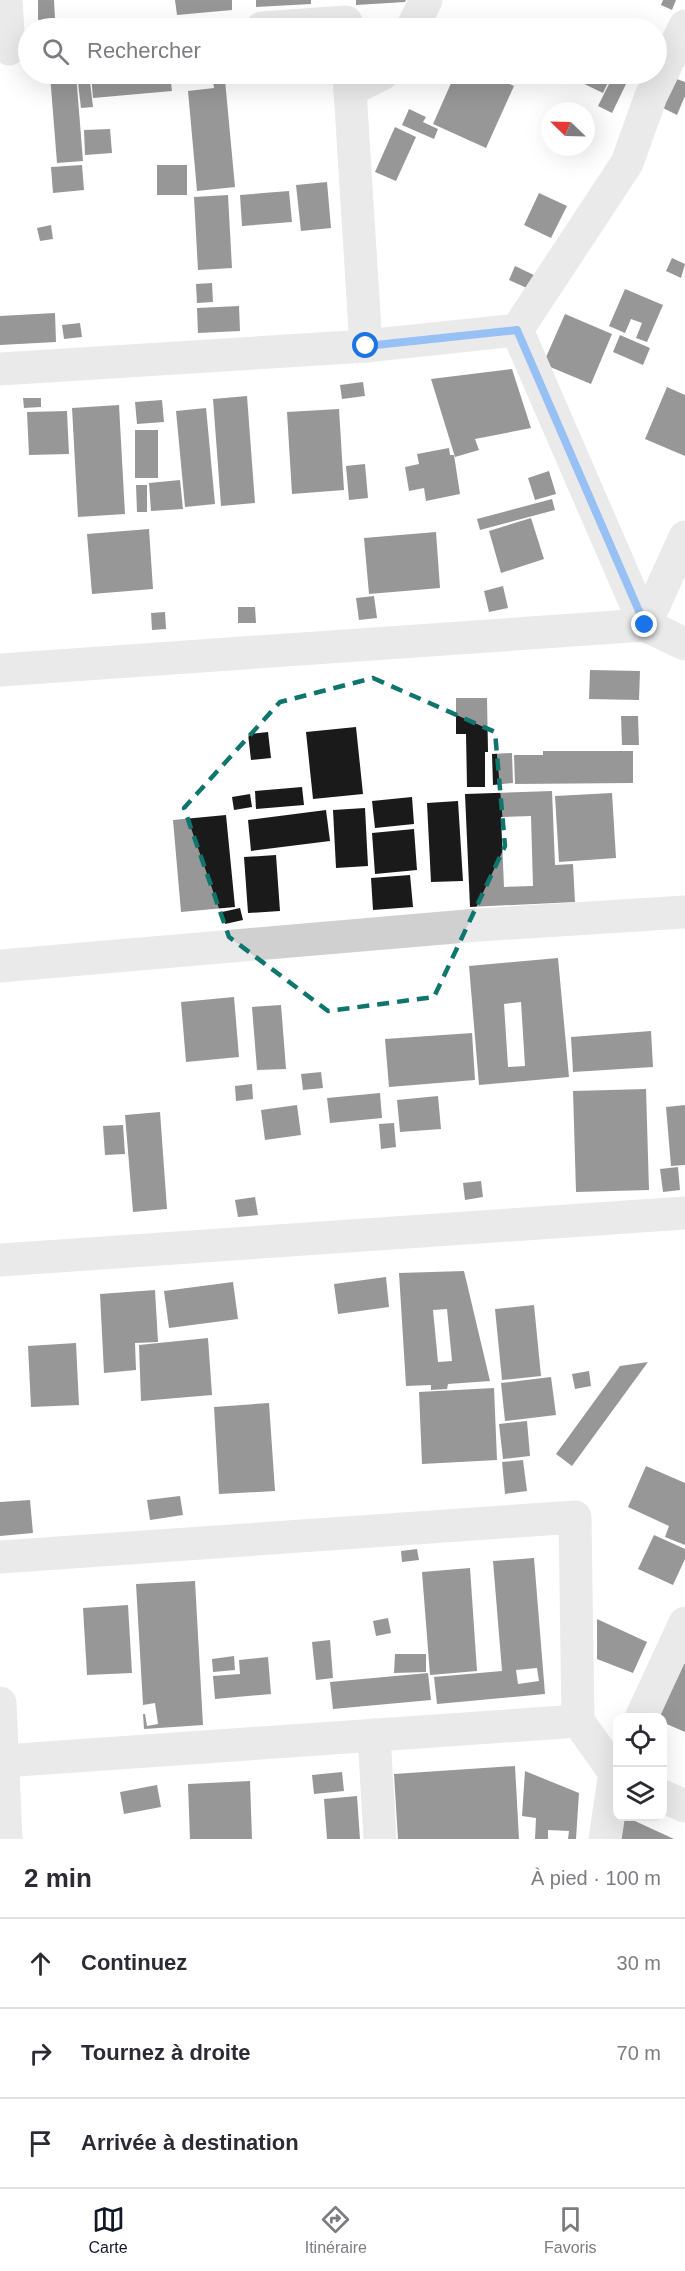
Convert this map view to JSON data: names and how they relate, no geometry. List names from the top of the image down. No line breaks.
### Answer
{"north":"top left","page":{"search":"Rechercher","heading":["2 min","À pied · 100 m"],"list":[["Continuez","30 m"],["Tournez à droite","70 m"],"Arrivée à destination"],"nav":["Carte","Itinéraire","Favoris"]}}
